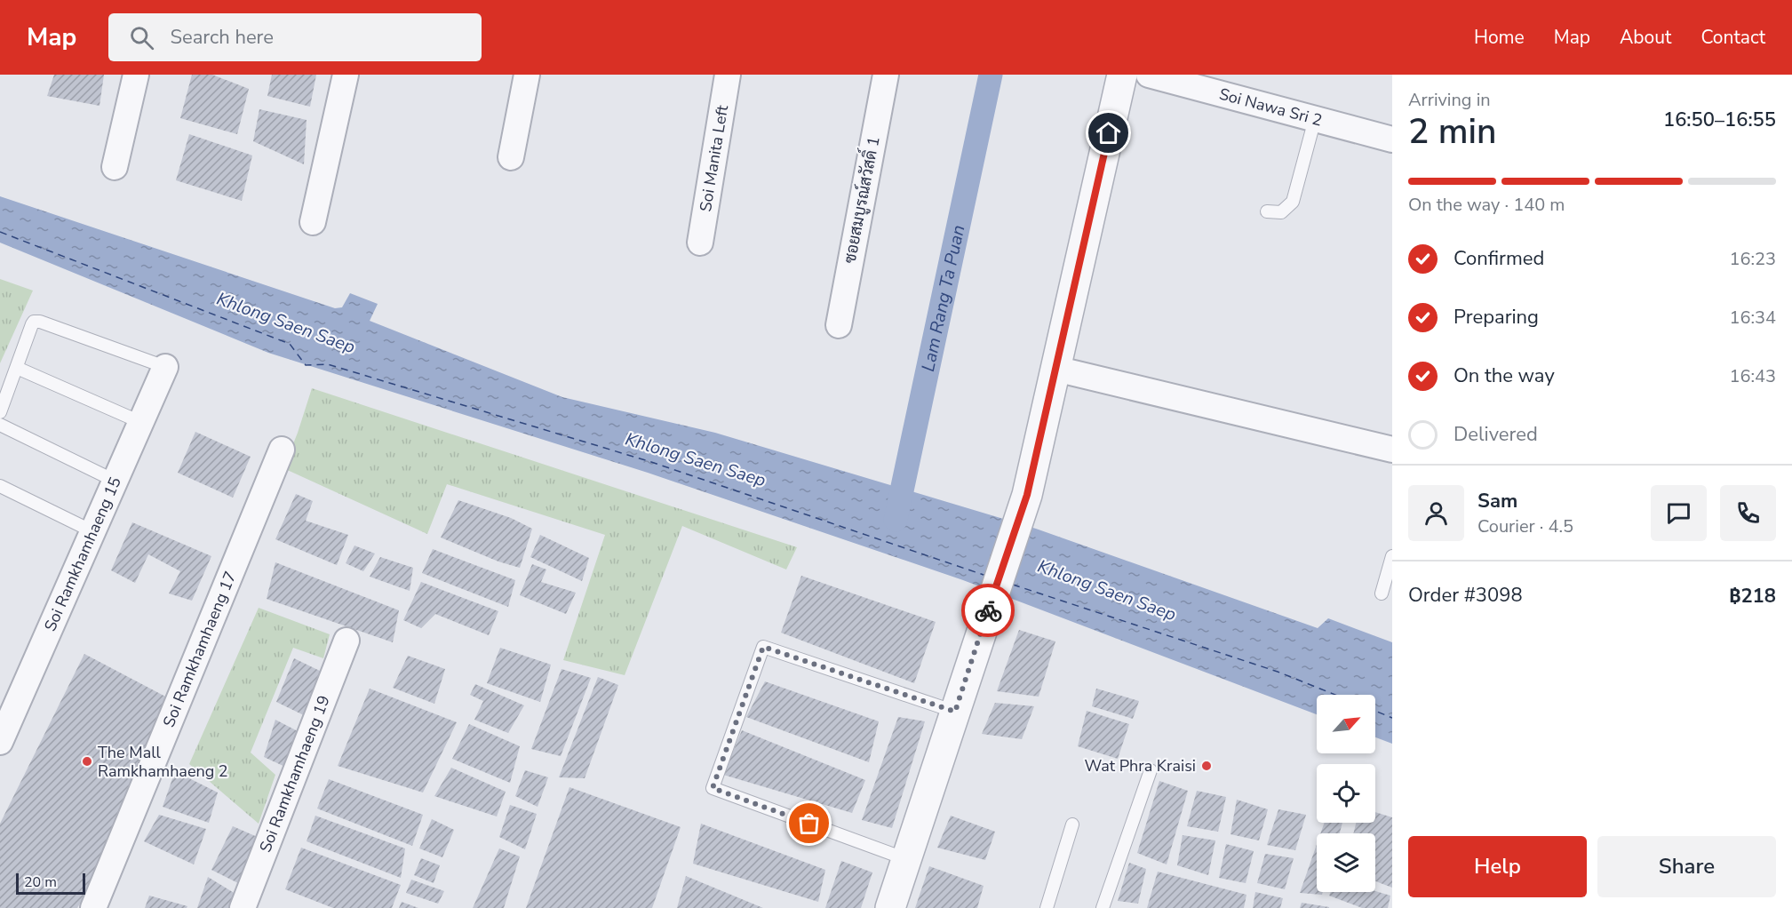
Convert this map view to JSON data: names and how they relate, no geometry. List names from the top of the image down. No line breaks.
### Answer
{"streets":{"street":["Soi Nawa Sri 2","Soi Manita Left","ซอยสมบูรณ์สวัสดิ์ 1","Soi Ramkhamhaeng 15","Soi Ramkhamhaeng 17","Soi Ramkhamhaeng 19"]},"water":["Lam Rang Ta Puan","Khlong Saen Saep"],"places":["The Mall Ramkhamhaeng 2","Wat Phra Kraisi"],"scale_bar":"20 m","north":"top right","page":{"header":"Map","search":"Search here","nav":["Home","Map","About","Contact"],"heading":["2 min","Arriving in","16:50–16:55"],"panel":["Sam","Courier · 4.5","Order #3098","฿218"],"bar":"On the way · 140 m","list":[["Confirmed","16:23"],["Preparing","16:34"],["On the way","16:43"],"Delivered"],"buttons":["Help","Share"],"scale":"20 m"}}
